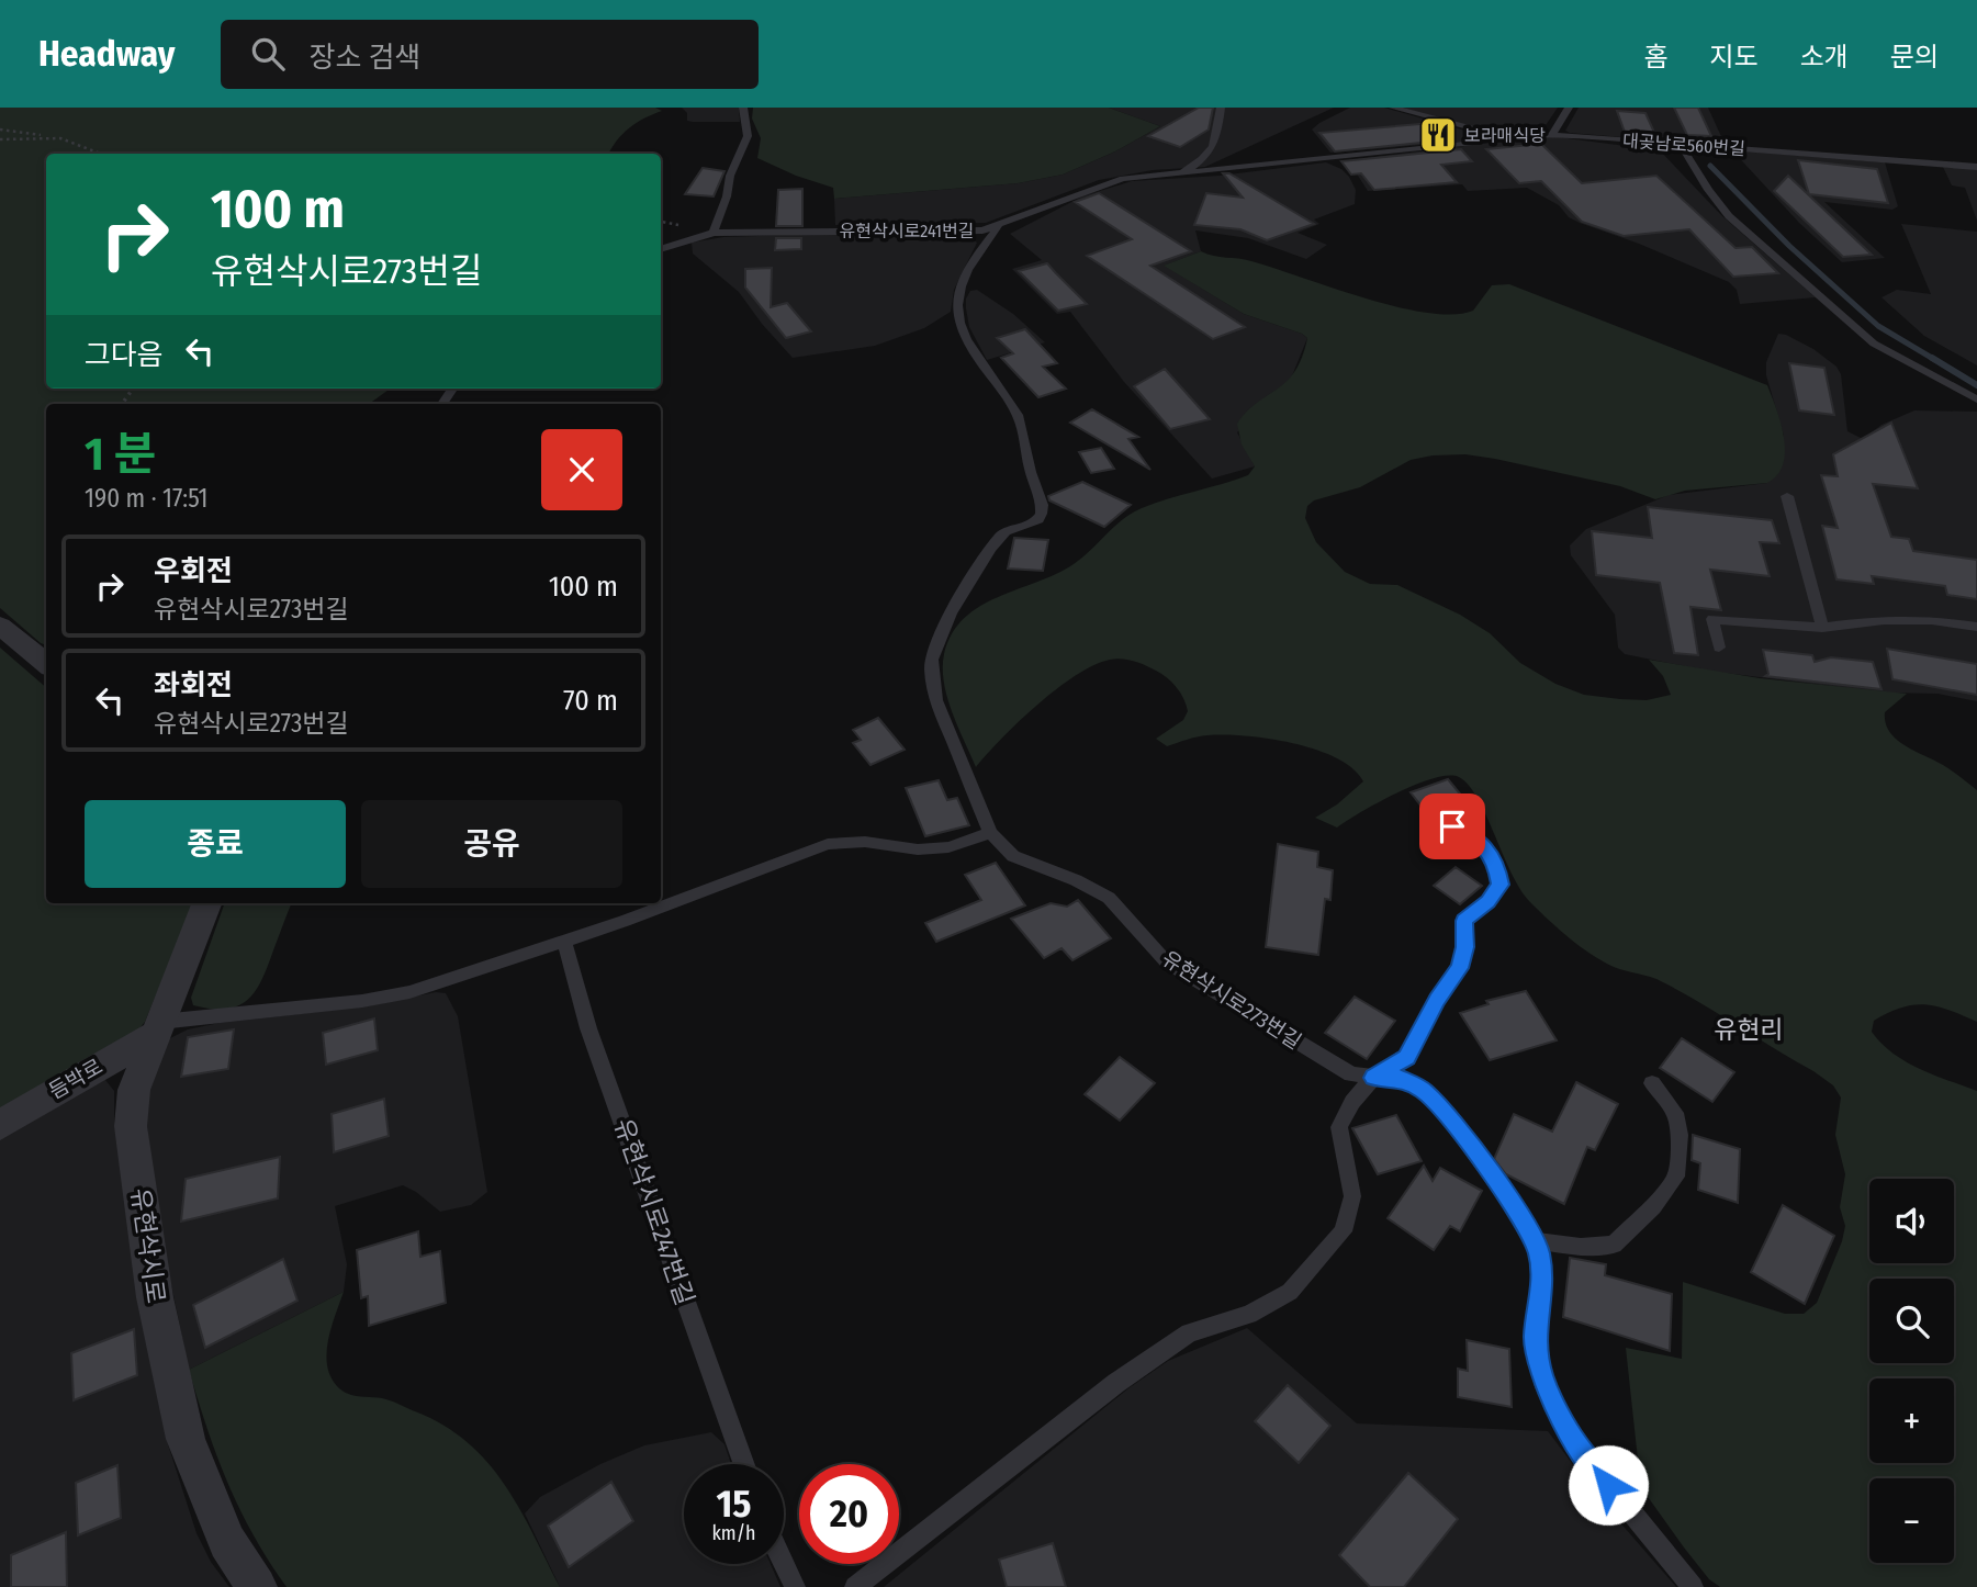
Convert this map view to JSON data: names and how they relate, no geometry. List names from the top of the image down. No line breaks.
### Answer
{"streets":{"street":["듬박로","유현삭시로"],"lane":["대곶남로560번길","유현삭시로241번길","유현삭시로273번길","유현삭시로247번길"]},"crossings":[["대곶남로560번길","유현삭시로241번길"],["유현삭시로241번길","유현삭시로273번길"],["듬박로","유현삭시로"]],"districts":["유현리"],"places":{"restaurant":["보라매식당"]},"page":{"header":"Headway","search":"장소 검색","nav":["홈","지도","소개","문의"],"turn":["100 m","유현삭시로273번길"],"then":"그다음","heading":["1 분","190 m · 17:51"],"list":[{"name":"우회전","note":"유현삭시로273번길","value":"100 m"},{"name":"좌회전","note":"유현삭시로273번길","value":"70 m"}],"buttons":["종료","공유"],"map_buttons":["+","−"],"speed":"15 km/h","limit":"20"}}
